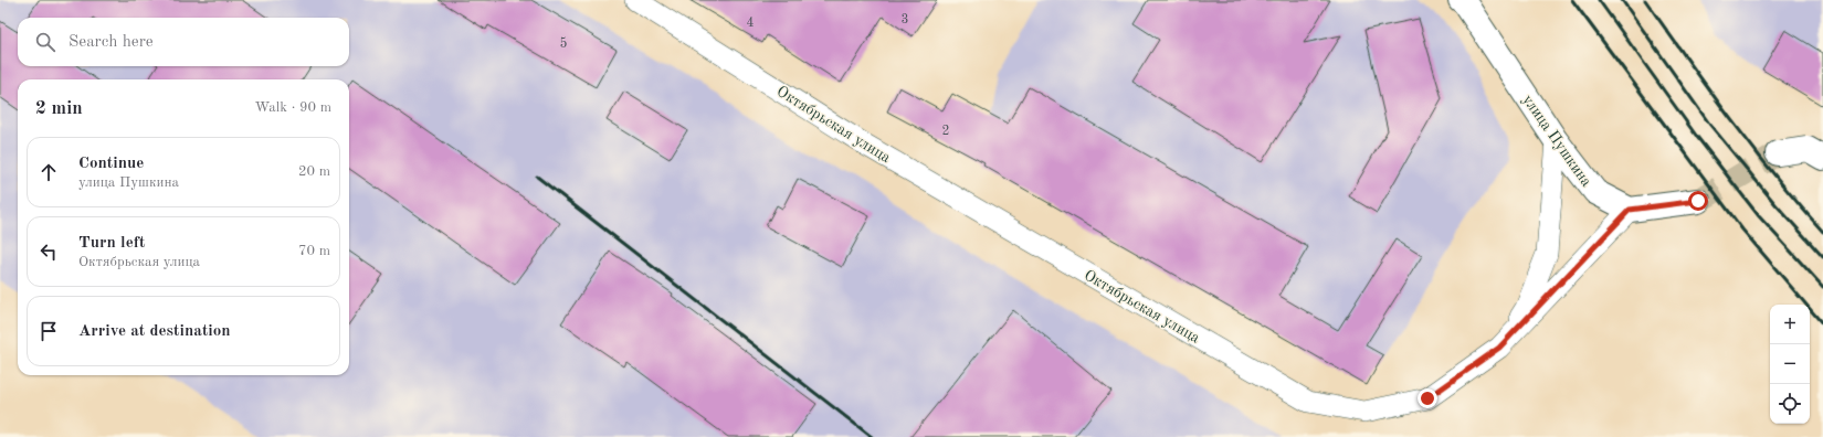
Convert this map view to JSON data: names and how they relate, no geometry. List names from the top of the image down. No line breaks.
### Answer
{"streets":{"street":["Октябрьская улица","улица Пушкина"]},"crossings":[["Октябрьская улица","улица Пушкина"]],"house_numbers":["3","4","5","2"],"page":{"search":"Search here","heading":["2 min","Walk · 90 m"],"list":[["Continue","улица Пушкина","20 m"],["Turn left","Октябрьская улица","70 m"],"Arrive at destination"],"map_buttons":["+","−"]}}
